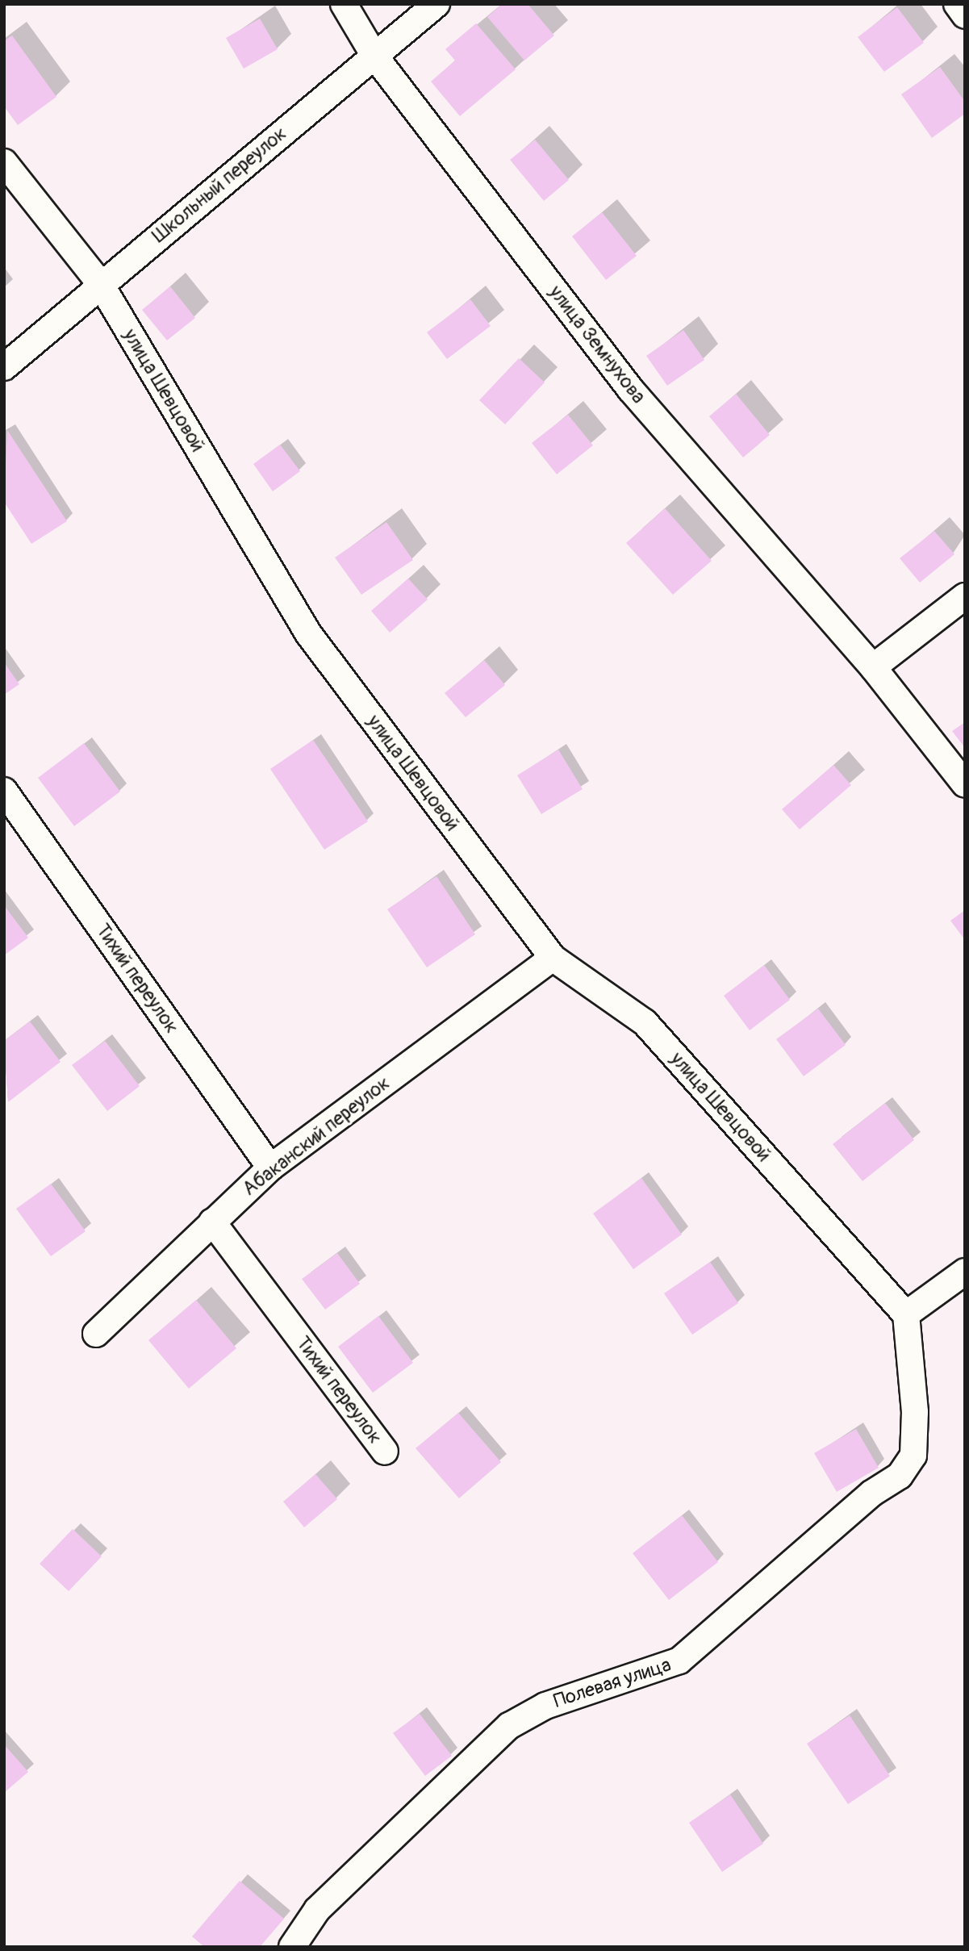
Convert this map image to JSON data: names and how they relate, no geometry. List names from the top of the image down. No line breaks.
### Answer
{"streets":{"street":["Школьный переулок","улица Земнухова","улица Шевцовой","Тихий переулок","Абаканский переулок","Полевая улица"]},"crossings":[["Школьный переулок","улица Земнухова"],["Школьный переулок","улица Шевцовой"],["улица Шевцовой","Абаканский переулок"],["улица Шевцовой","Полевая улица"],["Тихий переулок","Абаканский переулок"]]}
